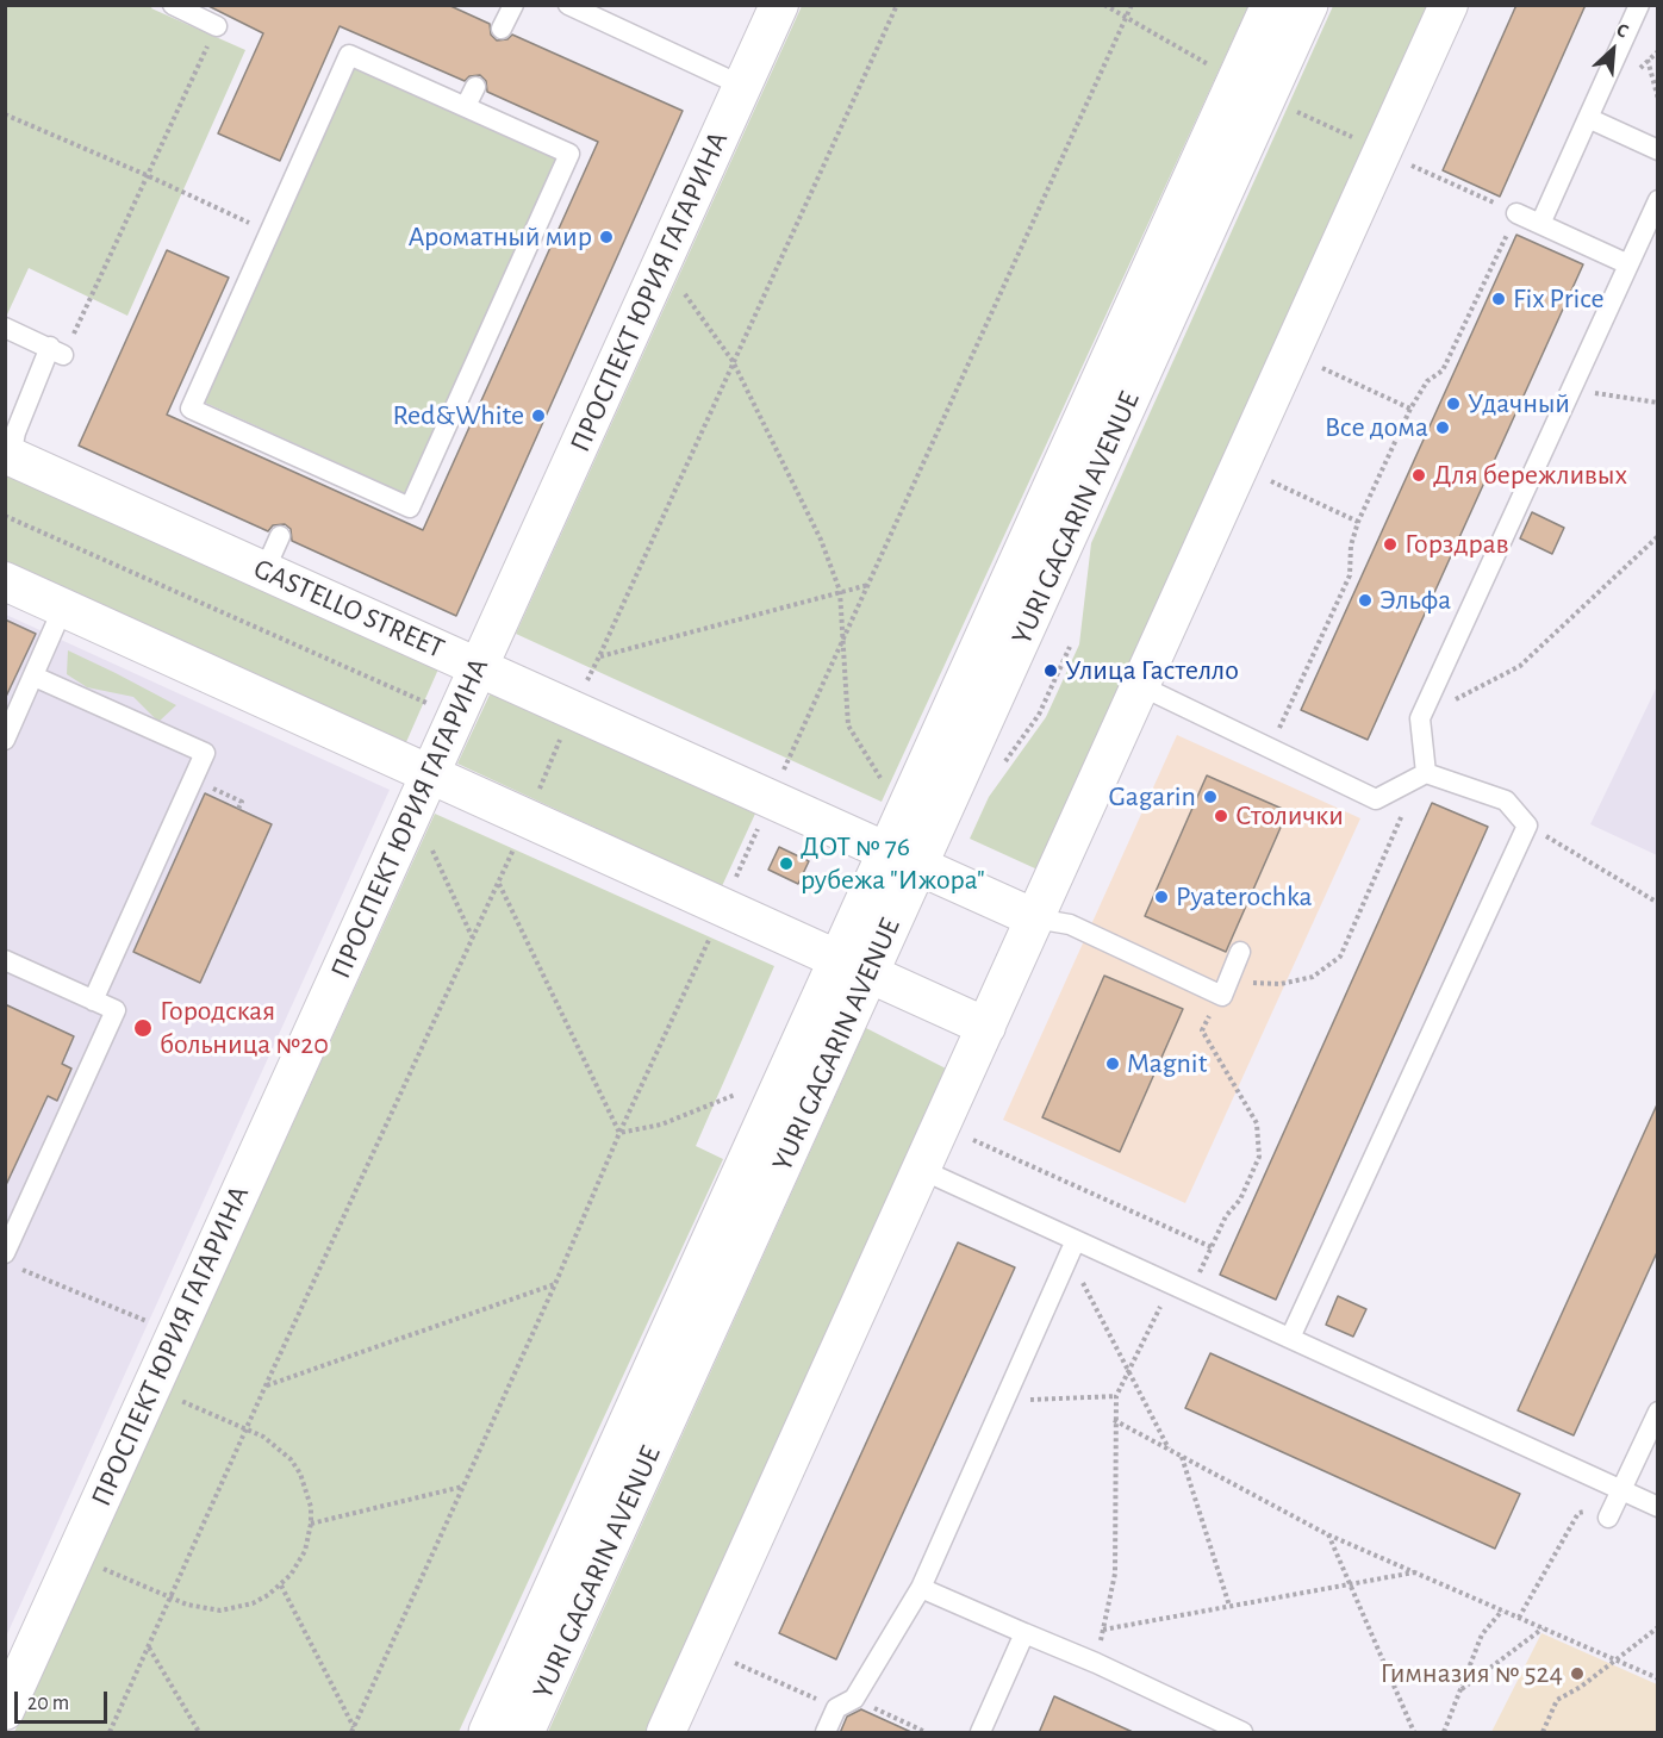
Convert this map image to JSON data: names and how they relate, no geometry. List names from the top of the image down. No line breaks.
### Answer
{"streets":{"main road":["YURI GAGARIN AVENUE"],"street":["ПРОСПЕКТ ЮРИЯ ГАГАРИНА","GASTELLO STREET"]},"crossings":[["ПРОСПЕКТ ЮРИЯ ГАГАРИНА","GASTELLO STREET"],["YURI GAGARIN AVENUE","GASTELLO STREET"]],"places":["Ароматный мир","Fix Price","Удачный","Red&White","Все дома","Для бережливых","Горздрав","Эльфа","Улица Гастелло","Gagarin","Столички","ДОТ № 76 рубежа \"Ижора\"","Pyaterochka","Городская больница №20","Magnit","Гимназия № 524"],"scale_bar":"20 m","north":"top right"}
